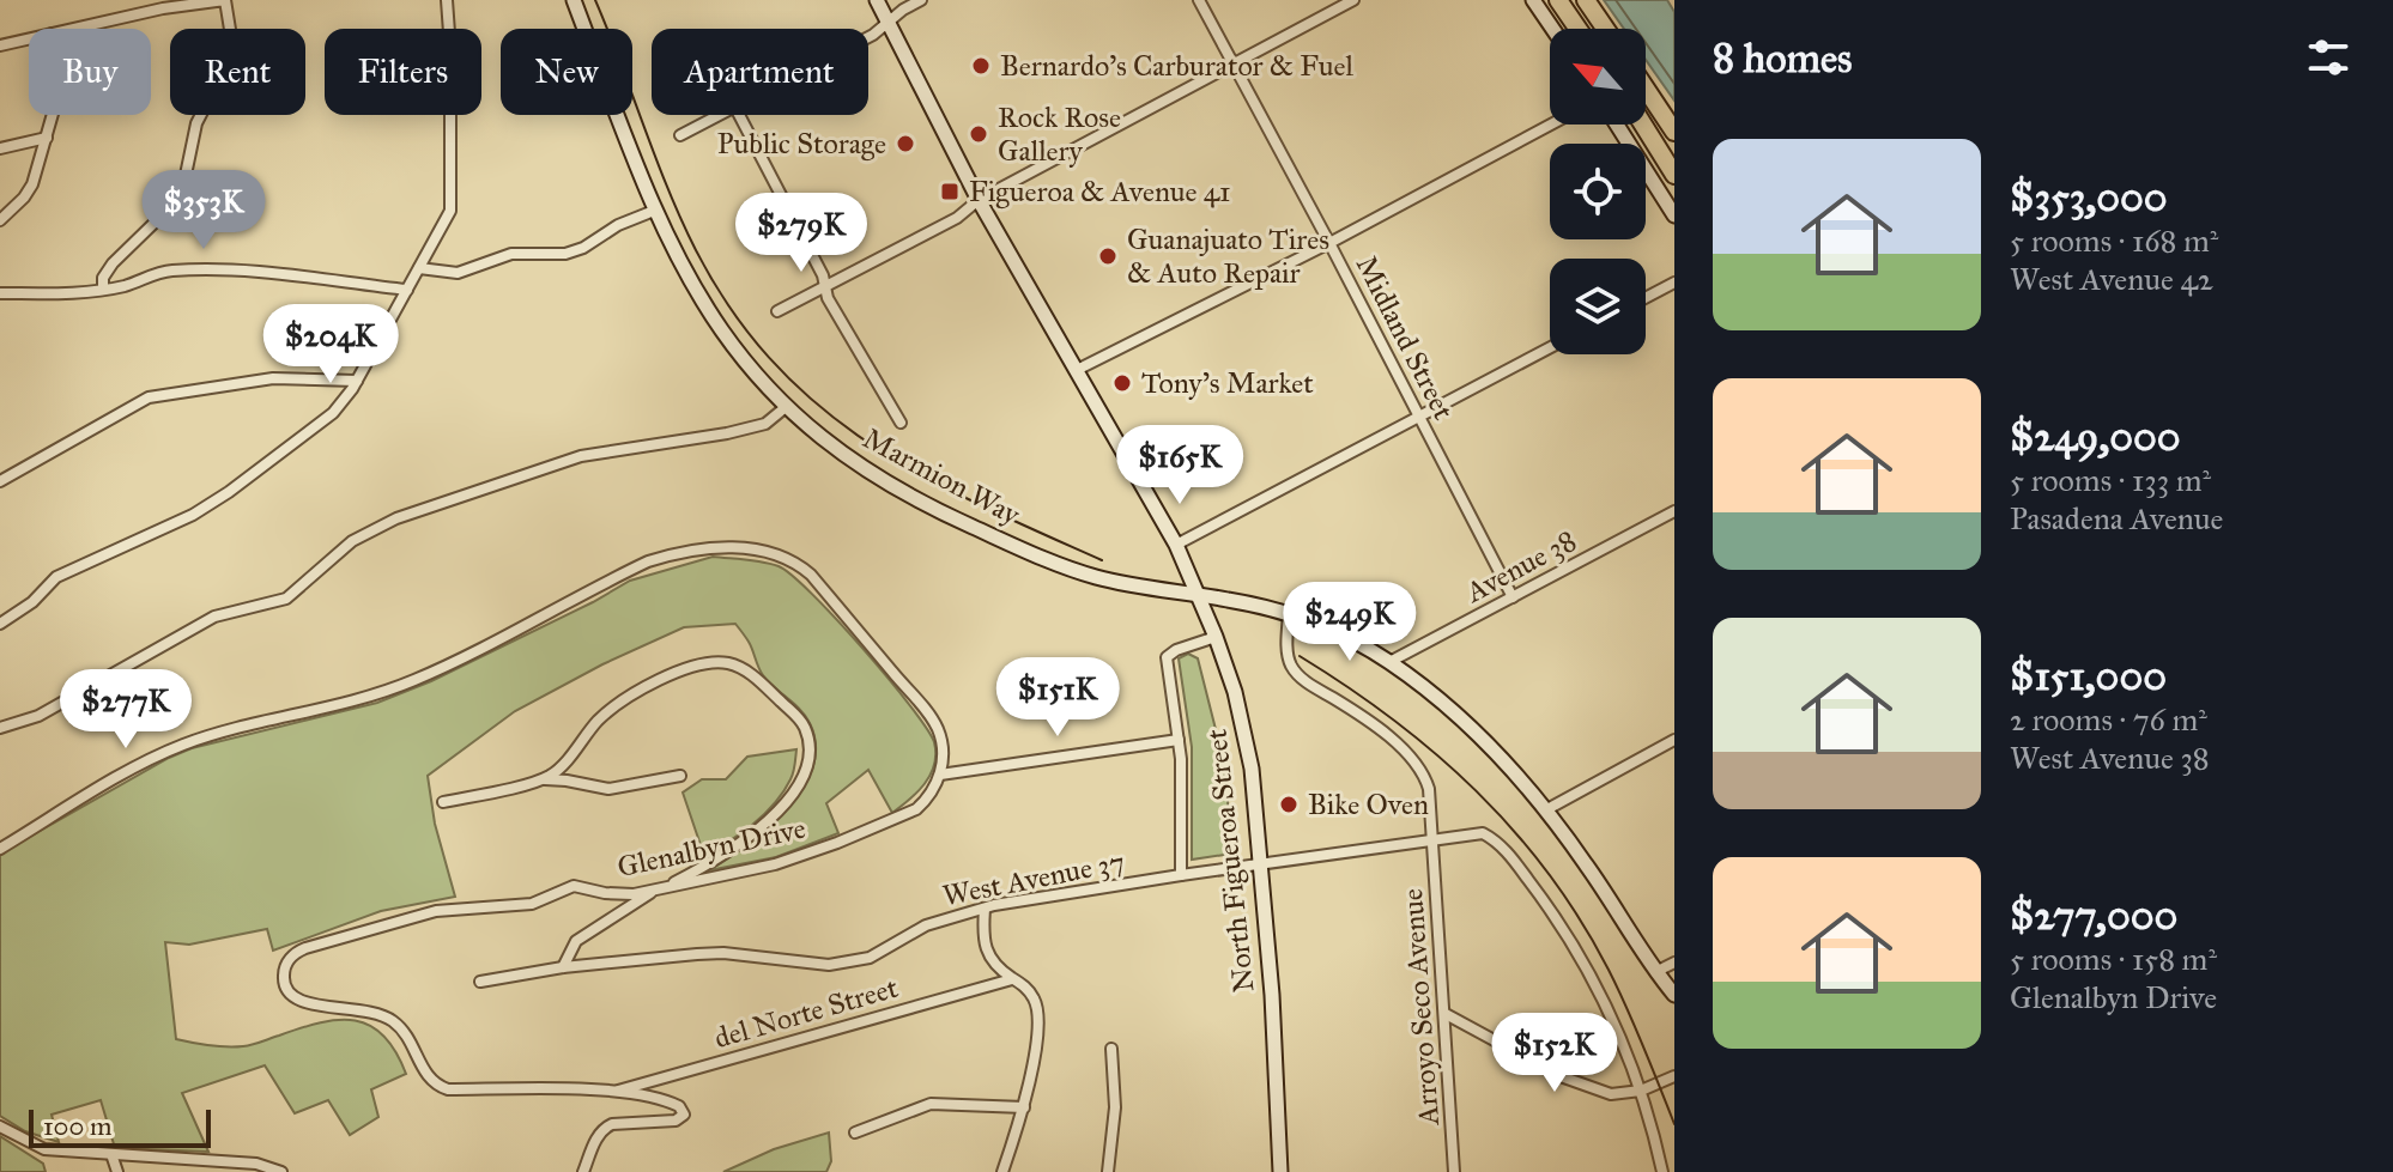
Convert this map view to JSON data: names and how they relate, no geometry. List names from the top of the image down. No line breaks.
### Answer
{"streets":{"main road":["Marmion Way","North Figueroa Street"],"street":["Midland Street","Avenue 38","Glenalbyn Drive","West Avenue 37","Arroyo Seco Avenue","del Norte Street"]},"crossings":[["Midland Street","Avenue 38"],["Marmion Way","Avenue 38"],["Marmion Way","North Figueroa Street"],["Glenalbyn Drive","del Norte Street"],["North Figueroa Street","West Avenue 37"],["West Avenue 37","Arroyo Seco Avenue"]],"places":{"other":["Bernardo's Carburator & Fuel","Rock Rose Gallery","Public Storage","Guanajuato Tires & Auto Repair","Tony's Market","Bike Oven"],"transit":["Figueroa & Avenue 41"]},"scale_bar":"100 m","north":"top left","page":{"heading":"8 homes","chip":["Buy","Rent","Filters","New","Apartment"],"list":[{"name":"$353,000","note":"5 rooms · 168 m² · West Avenue 42"},{"name":"$249,000","note":"5 rooms · 133 m² · Pasadena Avenue"},{"name":"$151,000","note":"2 rooms · 76 m² · West Avenue 38"},{"name":"$277,000","note":"5 rooms · 158 m² · Glenalbyn Drive"}],"price":["$353K","$279K","$204K","$165K","$249K","$151K","$277K","$152K"],"scale":"100 m"}}
